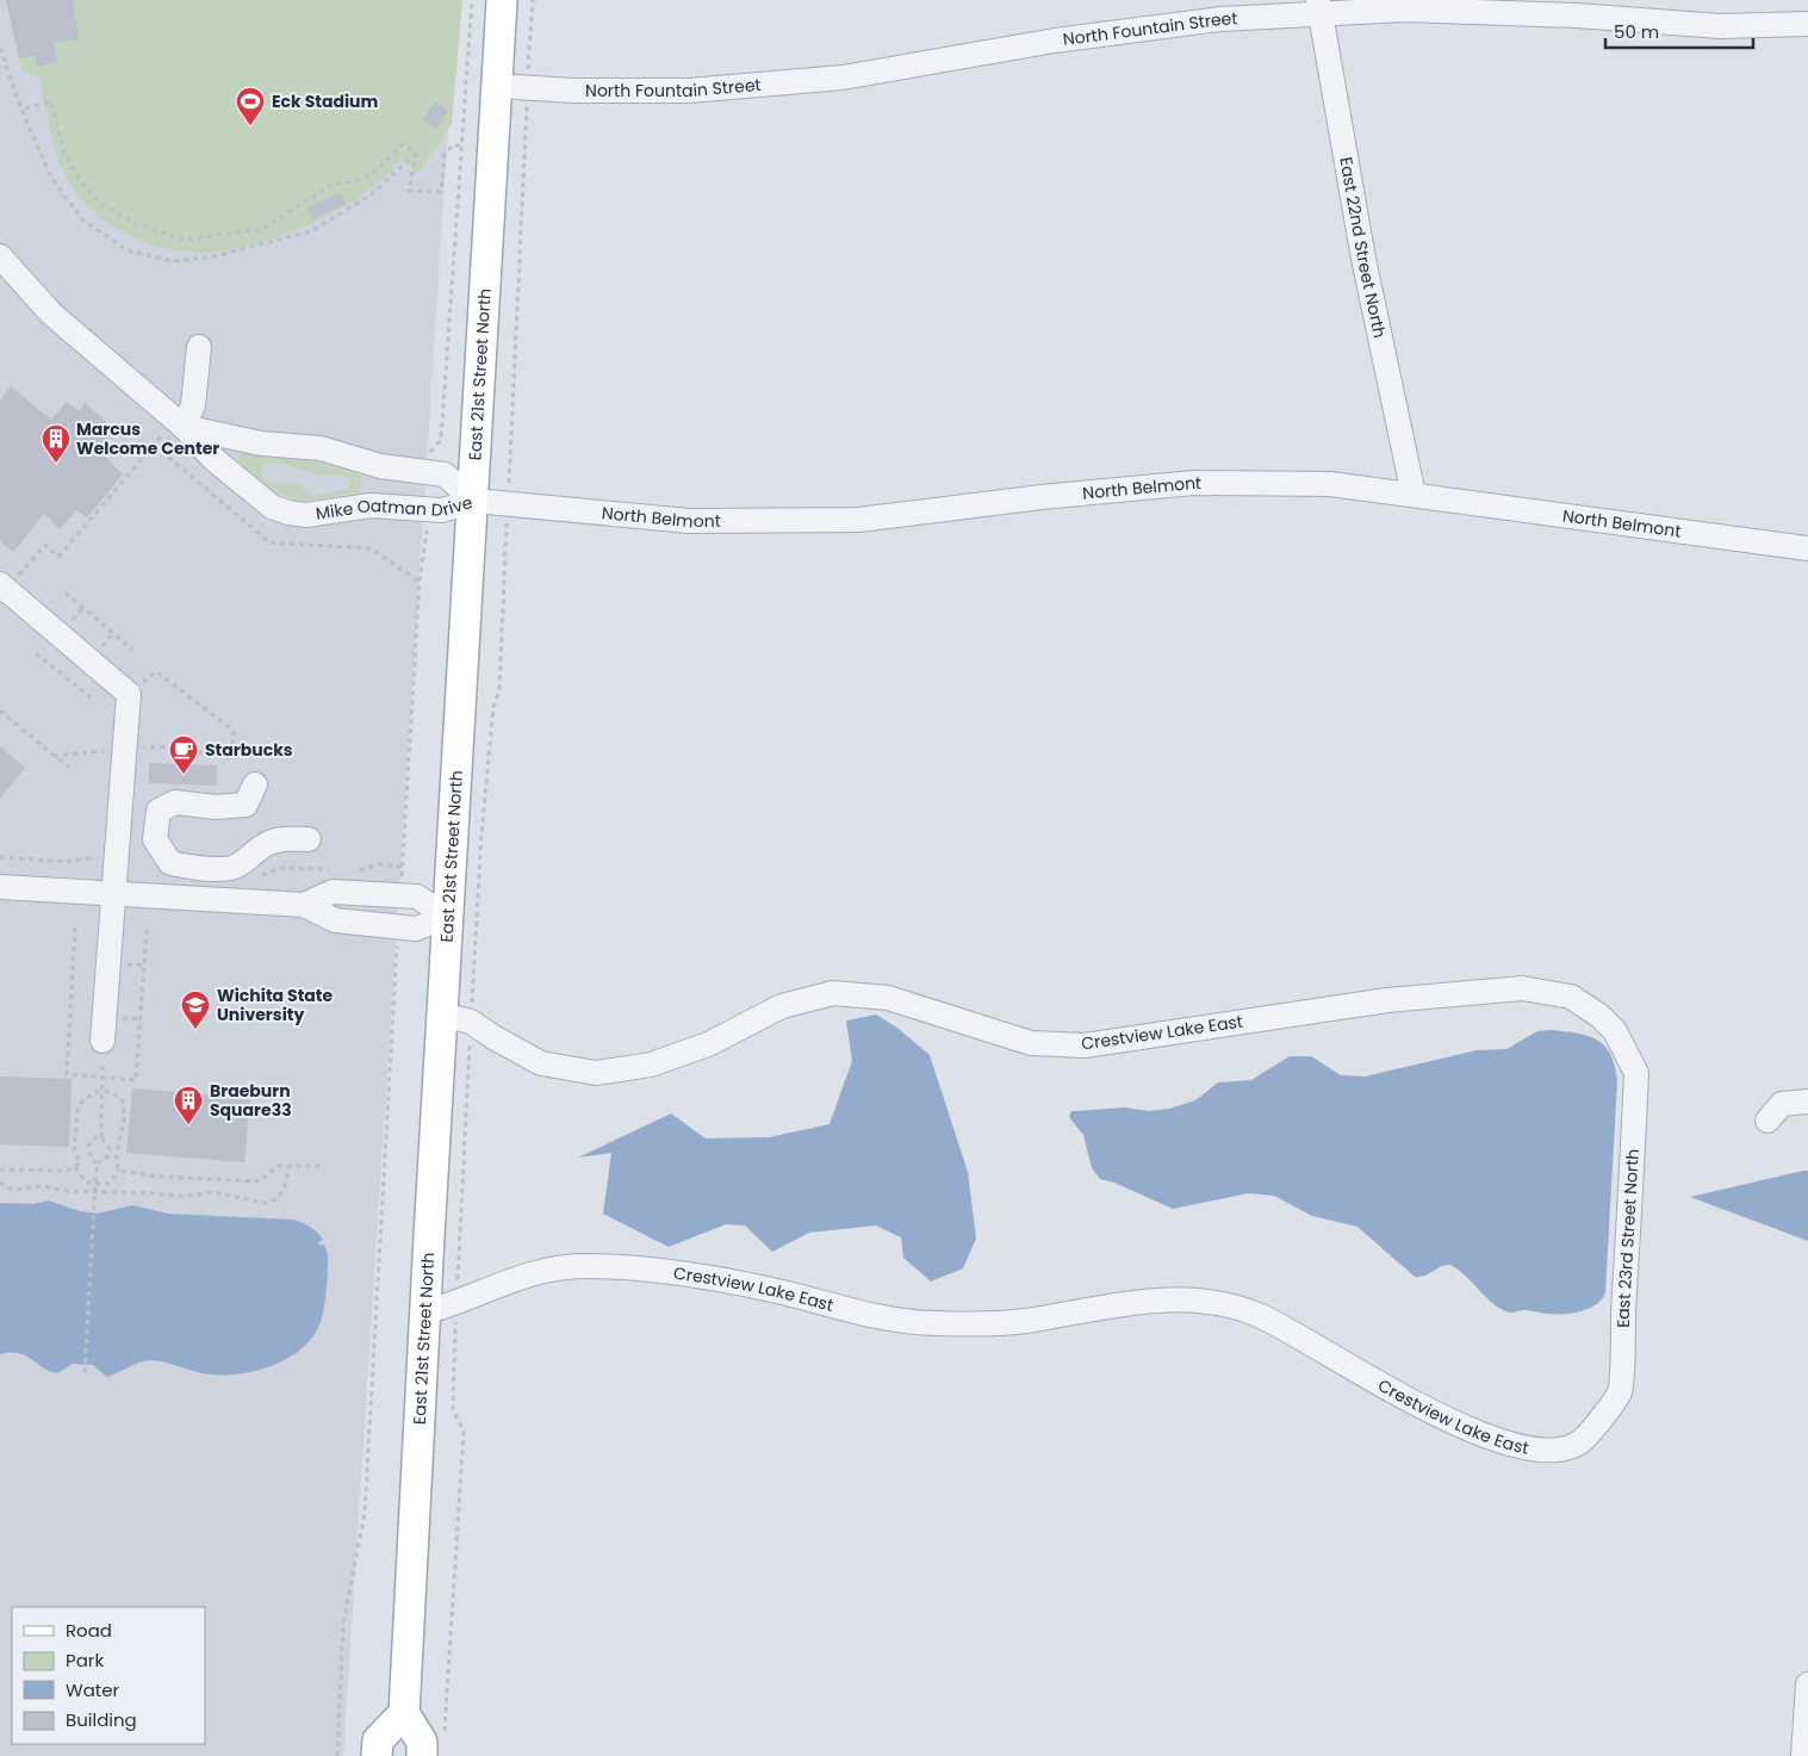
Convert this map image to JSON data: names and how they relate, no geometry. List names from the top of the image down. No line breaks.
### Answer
{"streets":{"main road":["East 21st Street North"],"street":["North Fountain Street","East 22nd Street North","North Belmont","Mike Oatman Drive","Crestview Lake East","East 23rd Street North"]},"crossings":[["North Fountain Street","East 22nd Street North"],["North Fountain Street","East 21st Street North"],["East 22nd Street North","North Belmont"],["East 21st Street North","North Belmont"],["East 21st Street North","Mike Oatman Drive"],["East 21st Street North","Crestview Lake East"],["North Belmont","Mike Oatman Drive"],["Crestview Lake East","East 23rd Street North"]],"places":{"sports":["Eck Stadium"],"building":["Marcus Welcome Center","Braeburn Square33"],"cafe":["Starbucks"],"school or university":["Wichita State University"]},"legend":["Road","Park","Water","Building"],"scale_bar":"50 m"}
